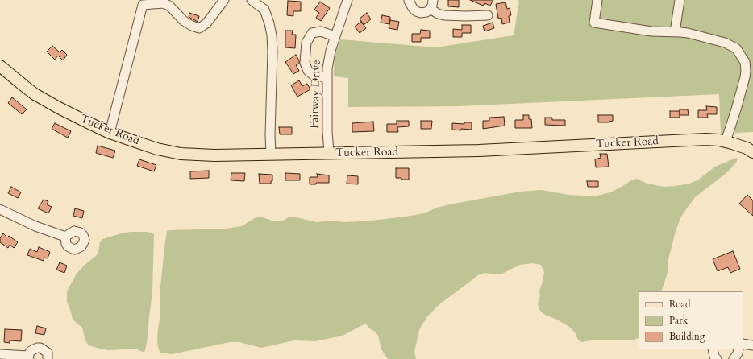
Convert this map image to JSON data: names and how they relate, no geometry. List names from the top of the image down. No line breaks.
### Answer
{"streets":{"main road":["Tucker Road"],"street":["Fairway Drive"]},"crossings":[["Fairway Drive","Tucker Road"]],"legend":["Road","Park","Building"]}
